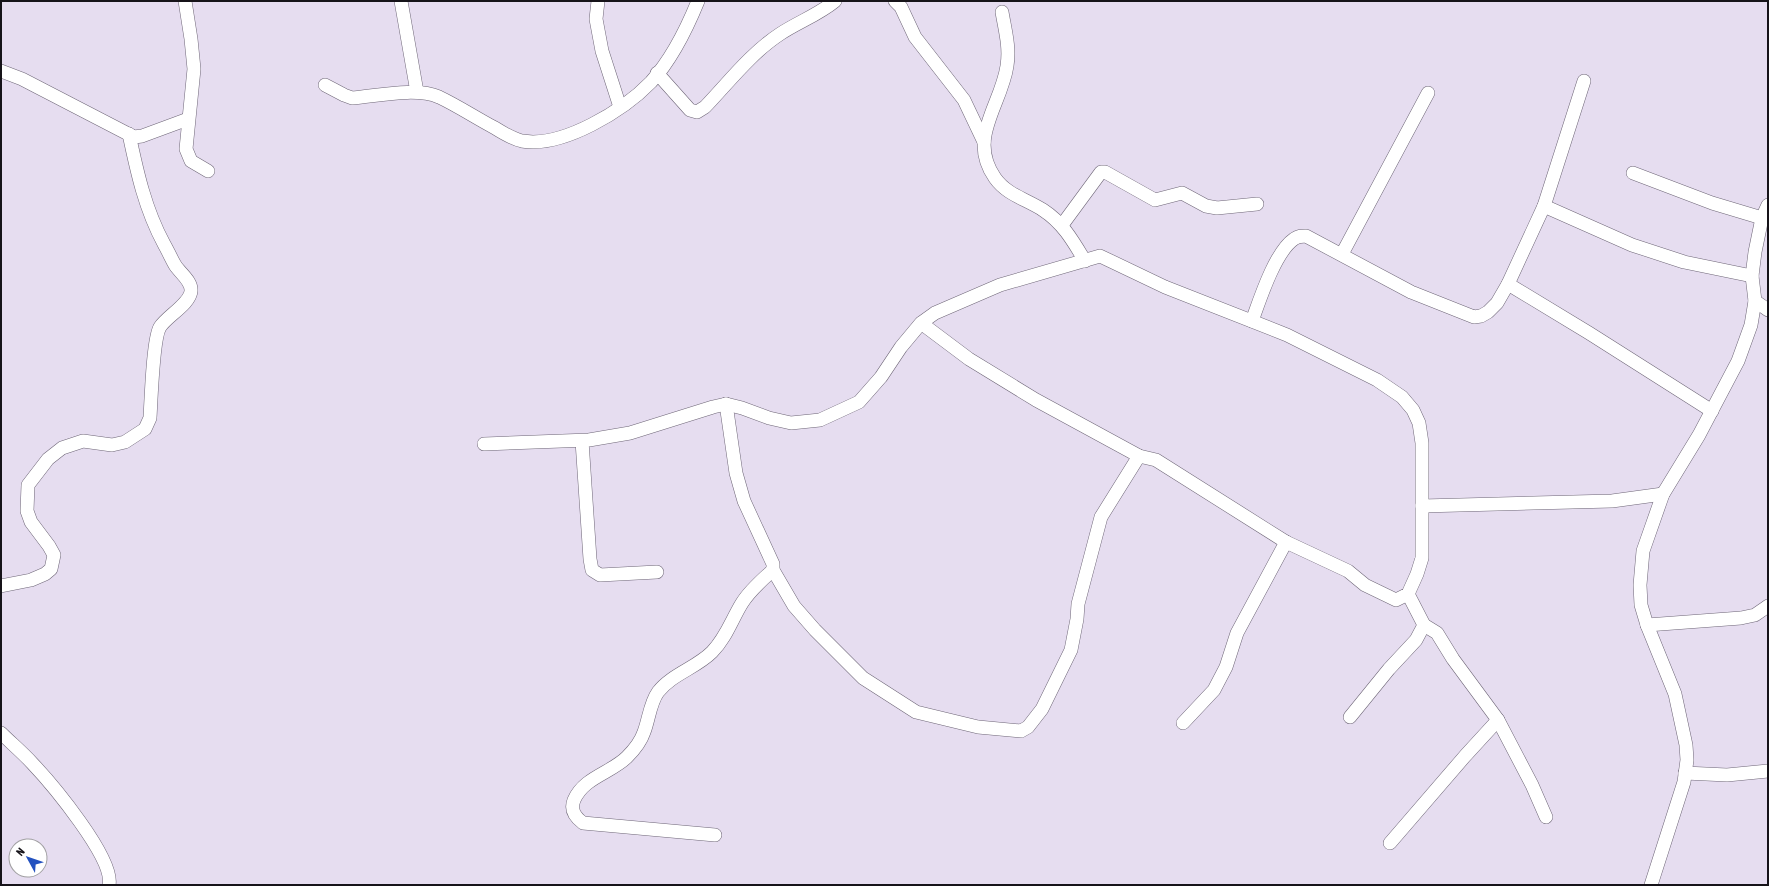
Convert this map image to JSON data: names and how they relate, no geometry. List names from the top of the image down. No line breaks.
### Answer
{"north":"top left"}
